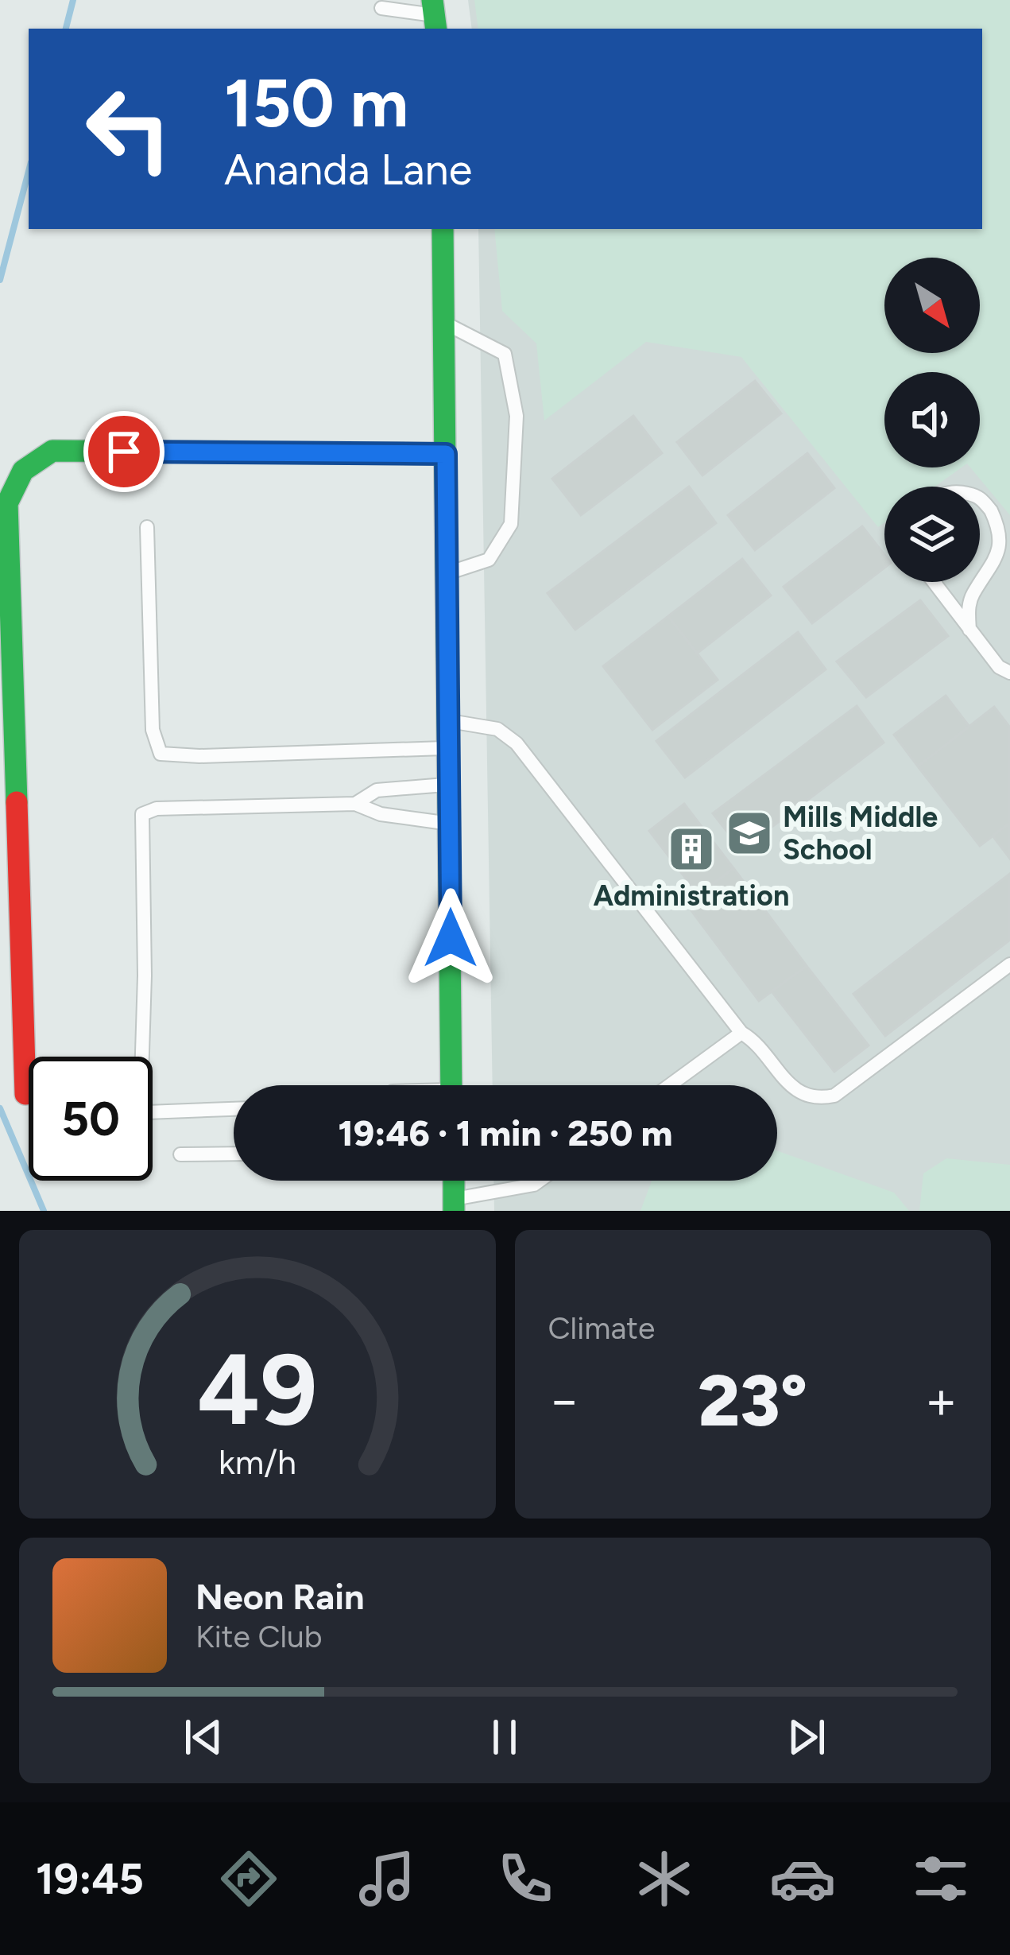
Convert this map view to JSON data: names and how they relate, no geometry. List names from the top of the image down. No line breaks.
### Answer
{"places":{"school or university":["Mills Middle School"],"building":["Administration"]},"north":"bottom right","page":{"turn":["150 m","Ananda Lane"],"limit":"50","trip":"19:46 · 1 min · 250 m","tile":"Climate","heat":["−","23°","+"],"song":["Neon Rain","Kite Club"],"tabs":"19:45","gauge":["49","km/h"]}}
